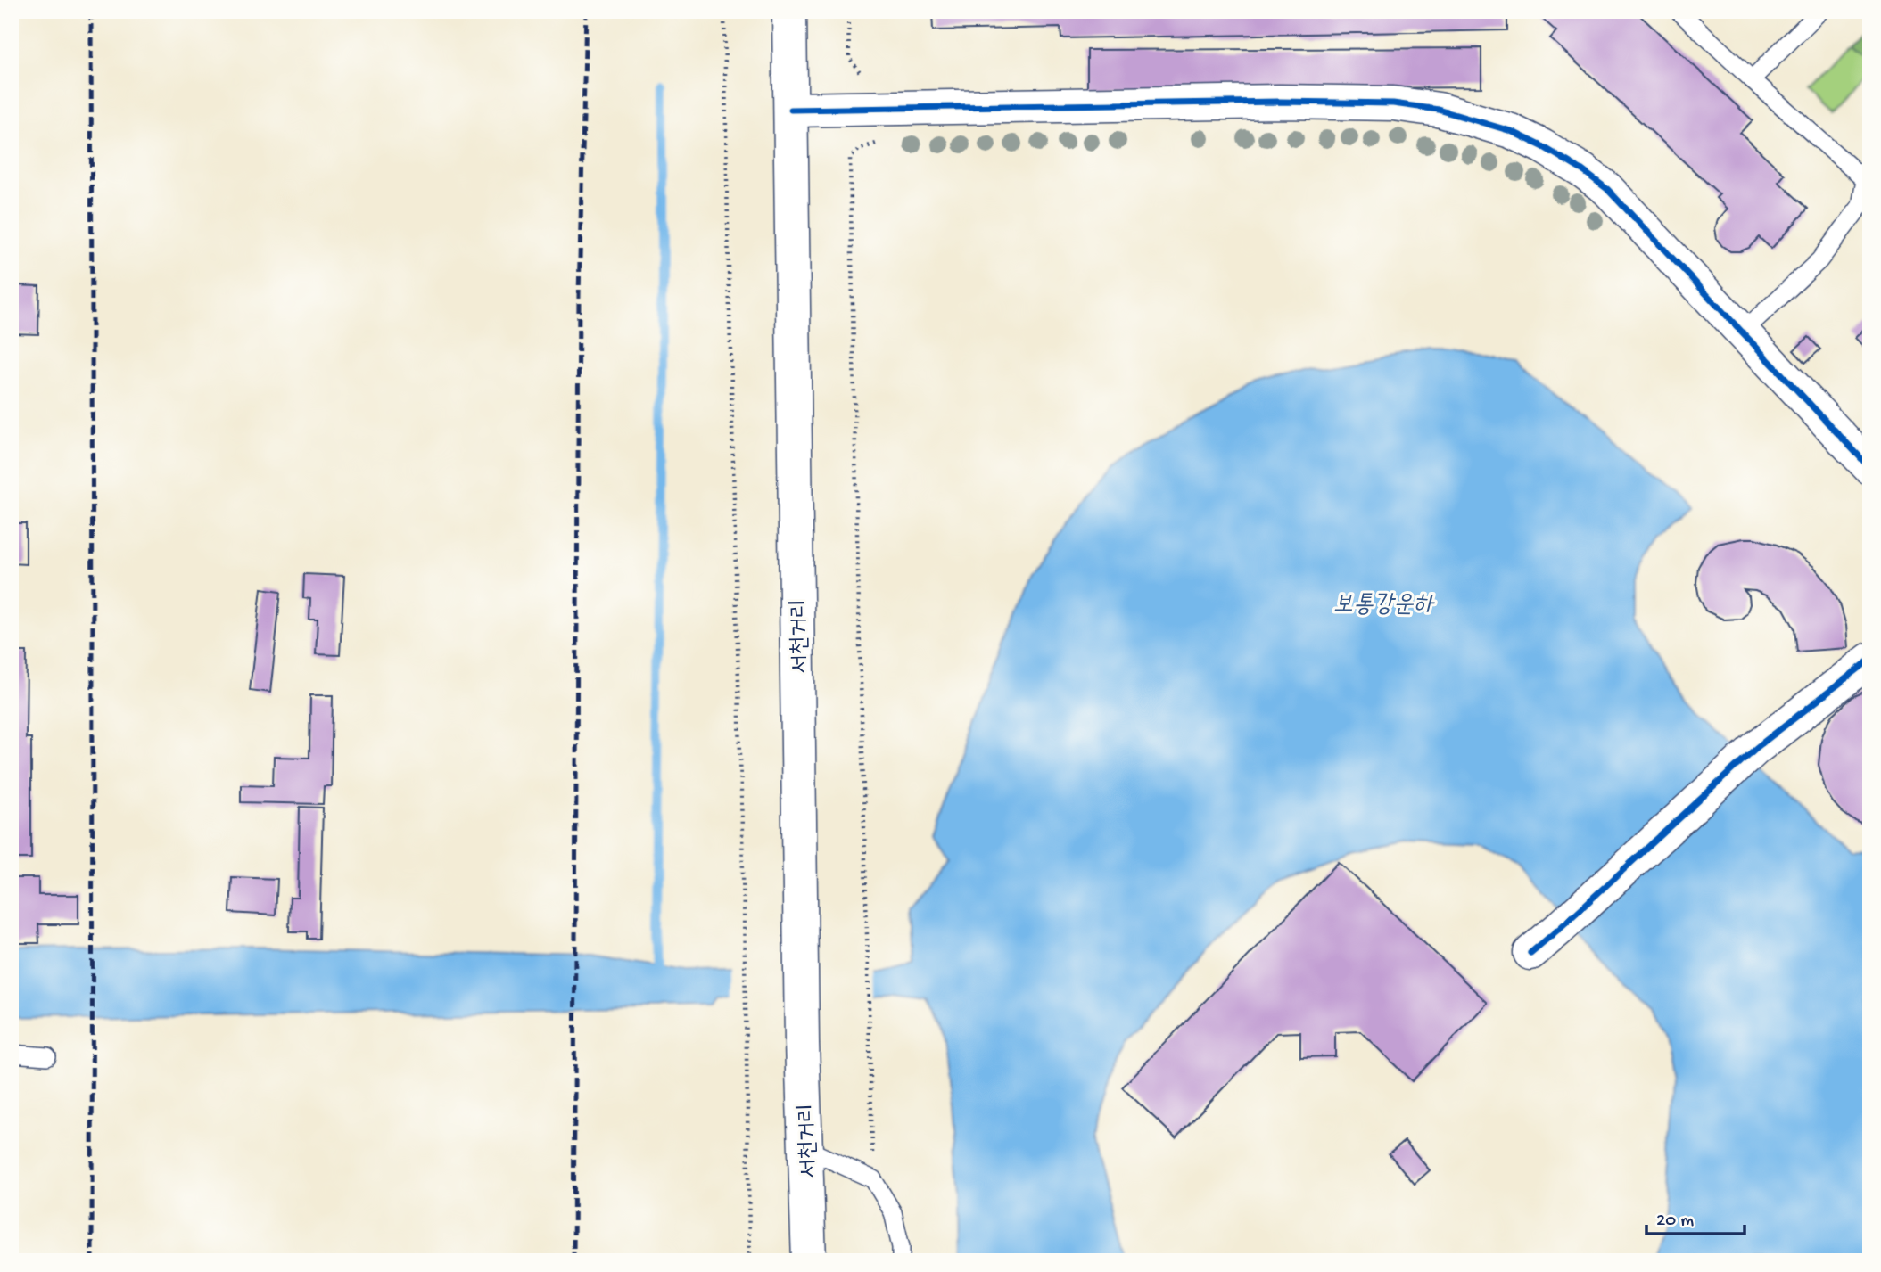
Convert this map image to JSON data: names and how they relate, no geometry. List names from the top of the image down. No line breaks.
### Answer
{"streets":{"street":["서천거리"]},"water":["보통강운하"],"scale_bar":"20 m"}
